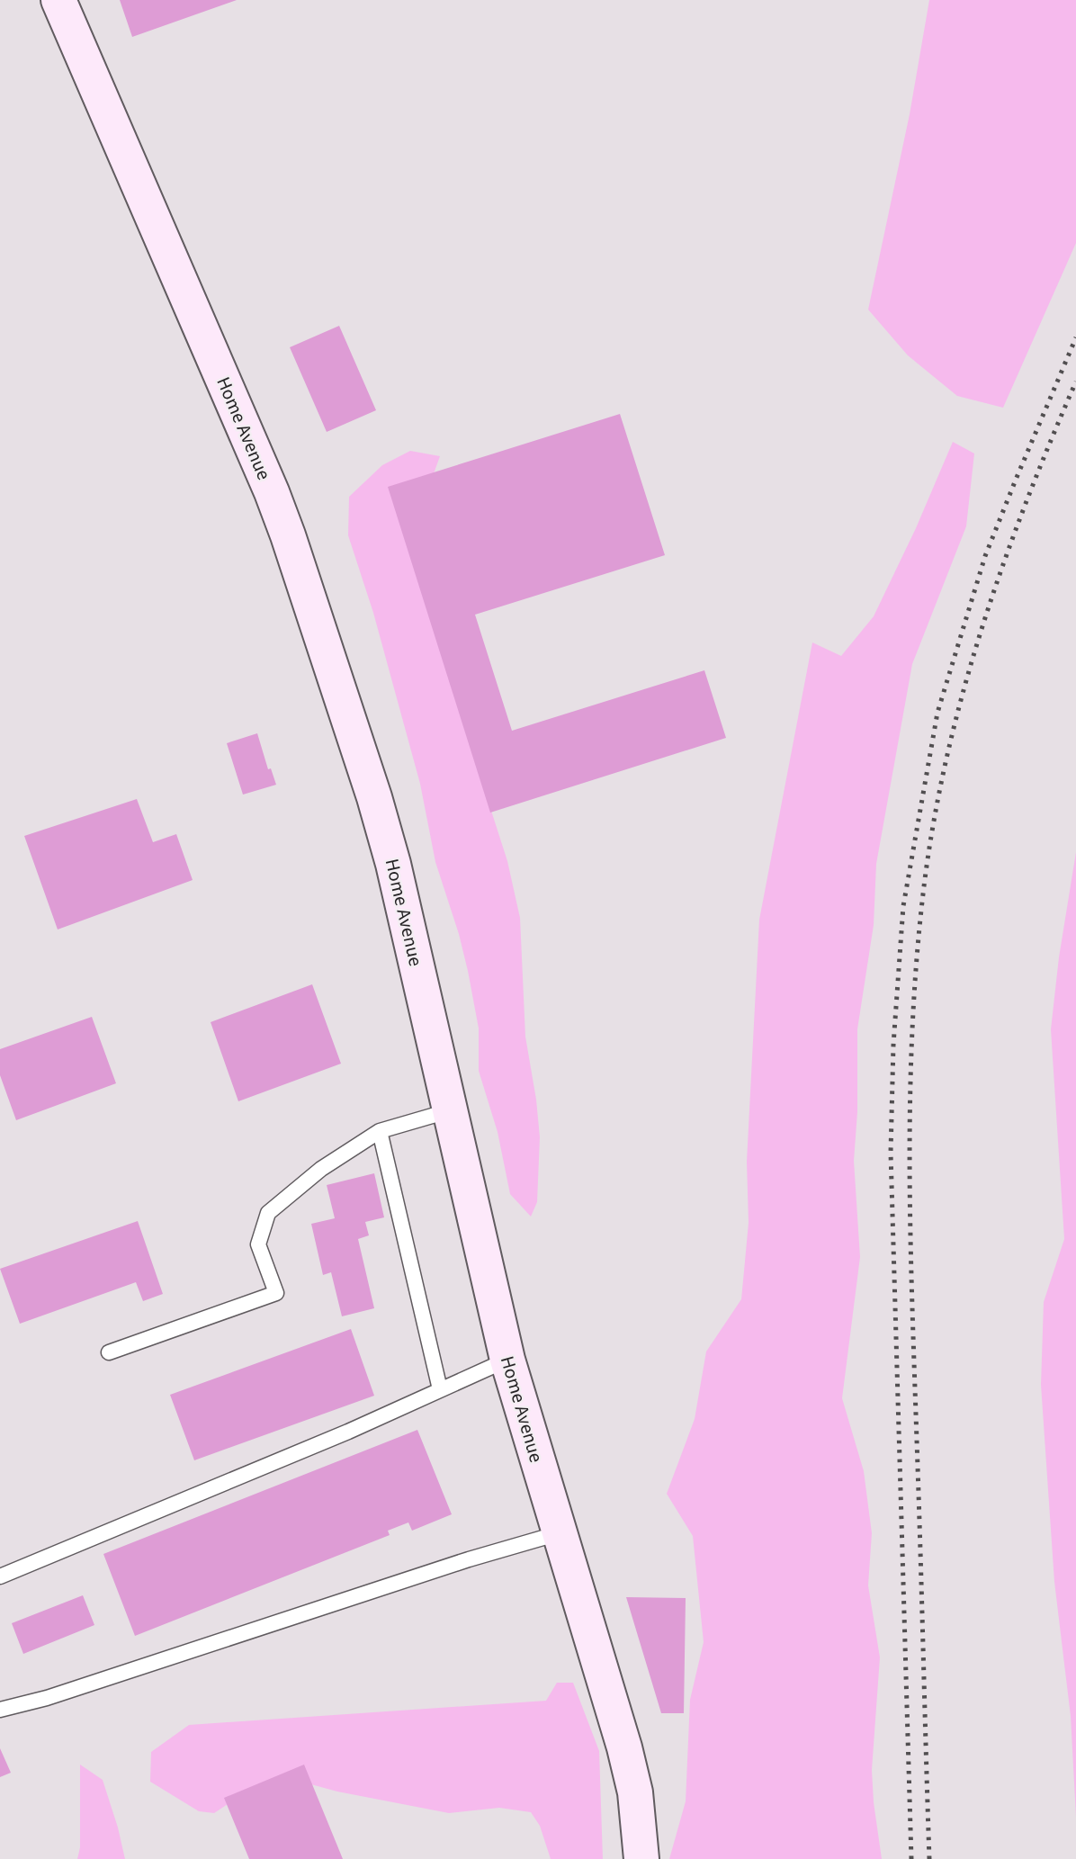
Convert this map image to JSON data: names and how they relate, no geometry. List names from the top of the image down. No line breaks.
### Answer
{"streets":{"street":["Home Avenue"]}}
